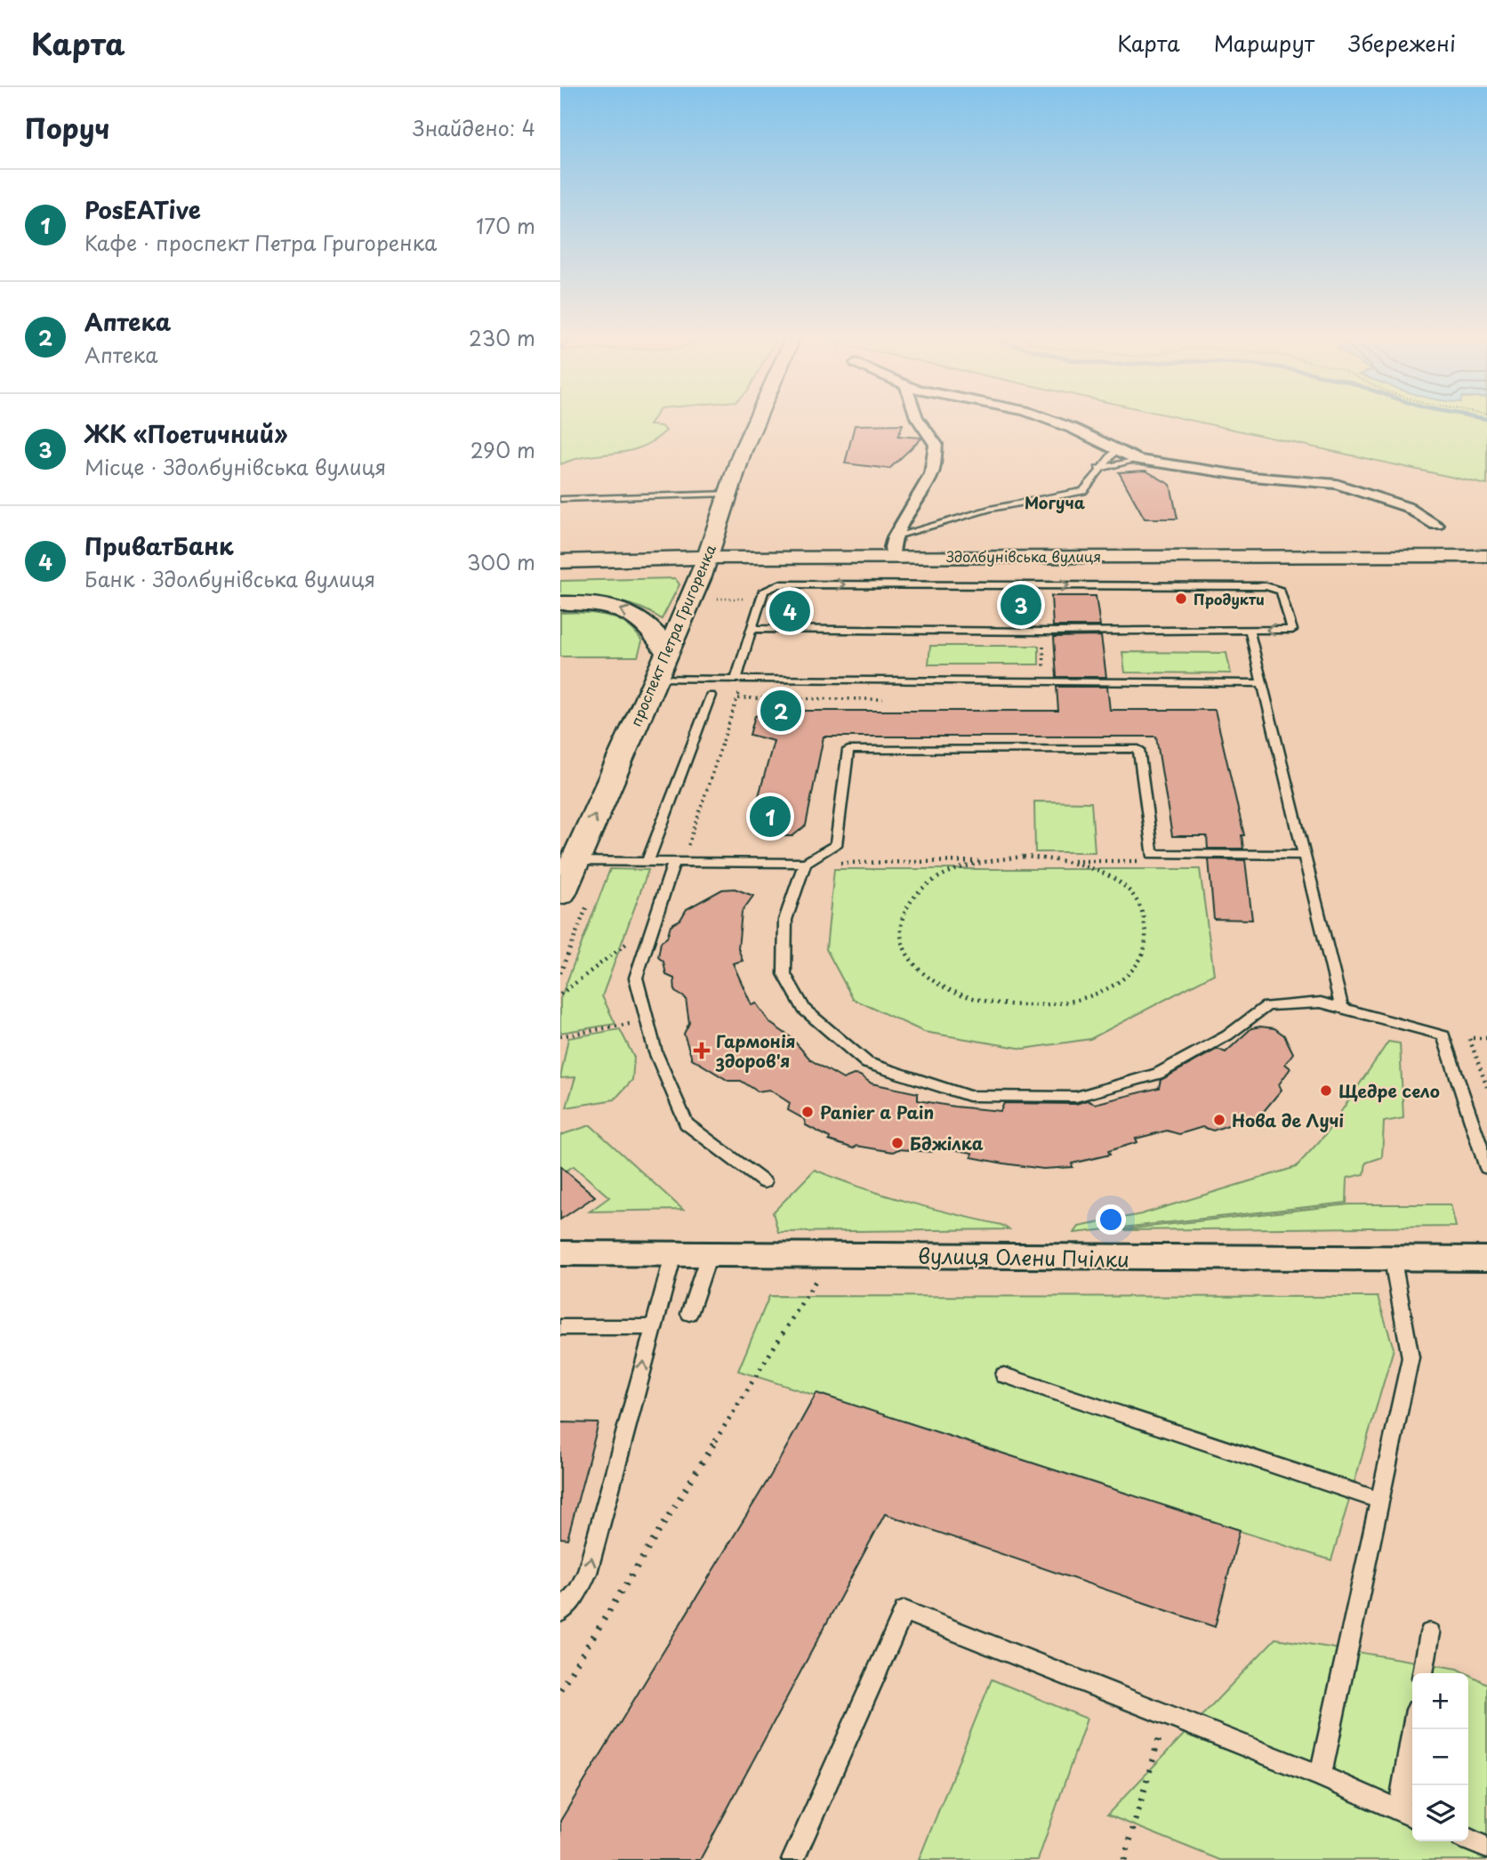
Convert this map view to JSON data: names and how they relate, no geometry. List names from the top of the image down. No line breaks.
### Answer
{"streets":{"main road":["Здолбунівська вулиця","проспект Петра Григоренка"],"street":["вулиця Олени Пчілки"]},"crossings":[["Здолбунівська вулиця","проспект Петра Григоренка"]],"one_way":["проспект Петра Григоренка"],"districts":["Могуча"],"places":{"other":["Продукти","Щедре село","Panier a Pain","Нова де Лучі","Бджілка"],"health":["Гармонія здоров'я"]},"page":{"header":"Карта","nav":["Карта","Маршрут","Збережені"],"heading":["Поруч","Знайдено: 4"],"list":[{"mark":"1","name":"PosEATive","note":"Кафе · проспект Петра Григоренка","value":"170 m"},{"mark":"2","name":"Аптека","note":"Аптека","value":"230 m"},{"mark":"3","name":"ЖК «Поетичний»","note":"Місце · Здолбунівська вулиця","value":"290 m"},{"mark":"4","name":"ПриватБанк","note":"Банк · Здолбунівська вулиця","value":"300 m"}],"pins":["3","4","2","1"],"map_buttons":["+","−"]}}
